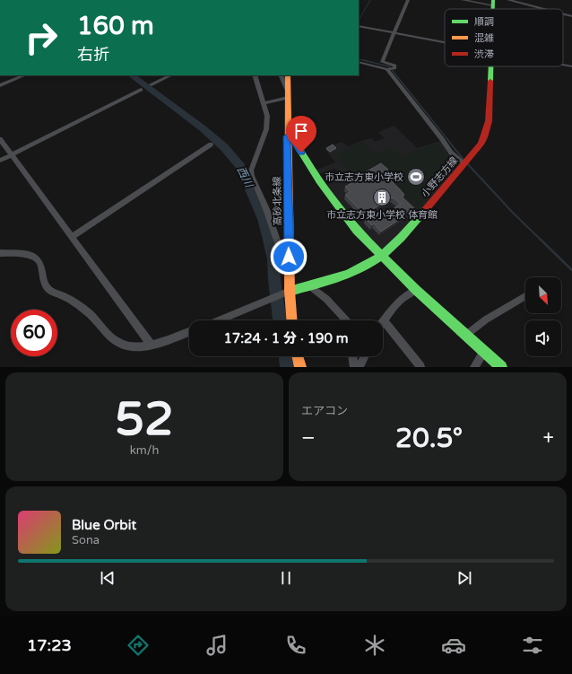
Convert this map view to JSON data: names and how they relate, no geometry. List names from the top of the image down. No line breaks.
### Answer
{"streets":{"main road":["小野志方線","高砂北条線"]},"crossings":[["小野志方線","高砂北条線"]],"water":["西川"],"places":{"sports":["市立志方東小学校"],"building":["市立志方東小学校 体育館"]},"legend":["順調","混雑","渋滞"],"north":"bottom right","page":{"turn":["160 m","右折"],"limit":"60","trip":"17:24 · 1 分 · 190 m","tile":[["52","km/h"],"エアコン"],"heat":["−","20.5°","+"],"song":["Blue Orbit","Sona"],"tabs":"17:23"}}
